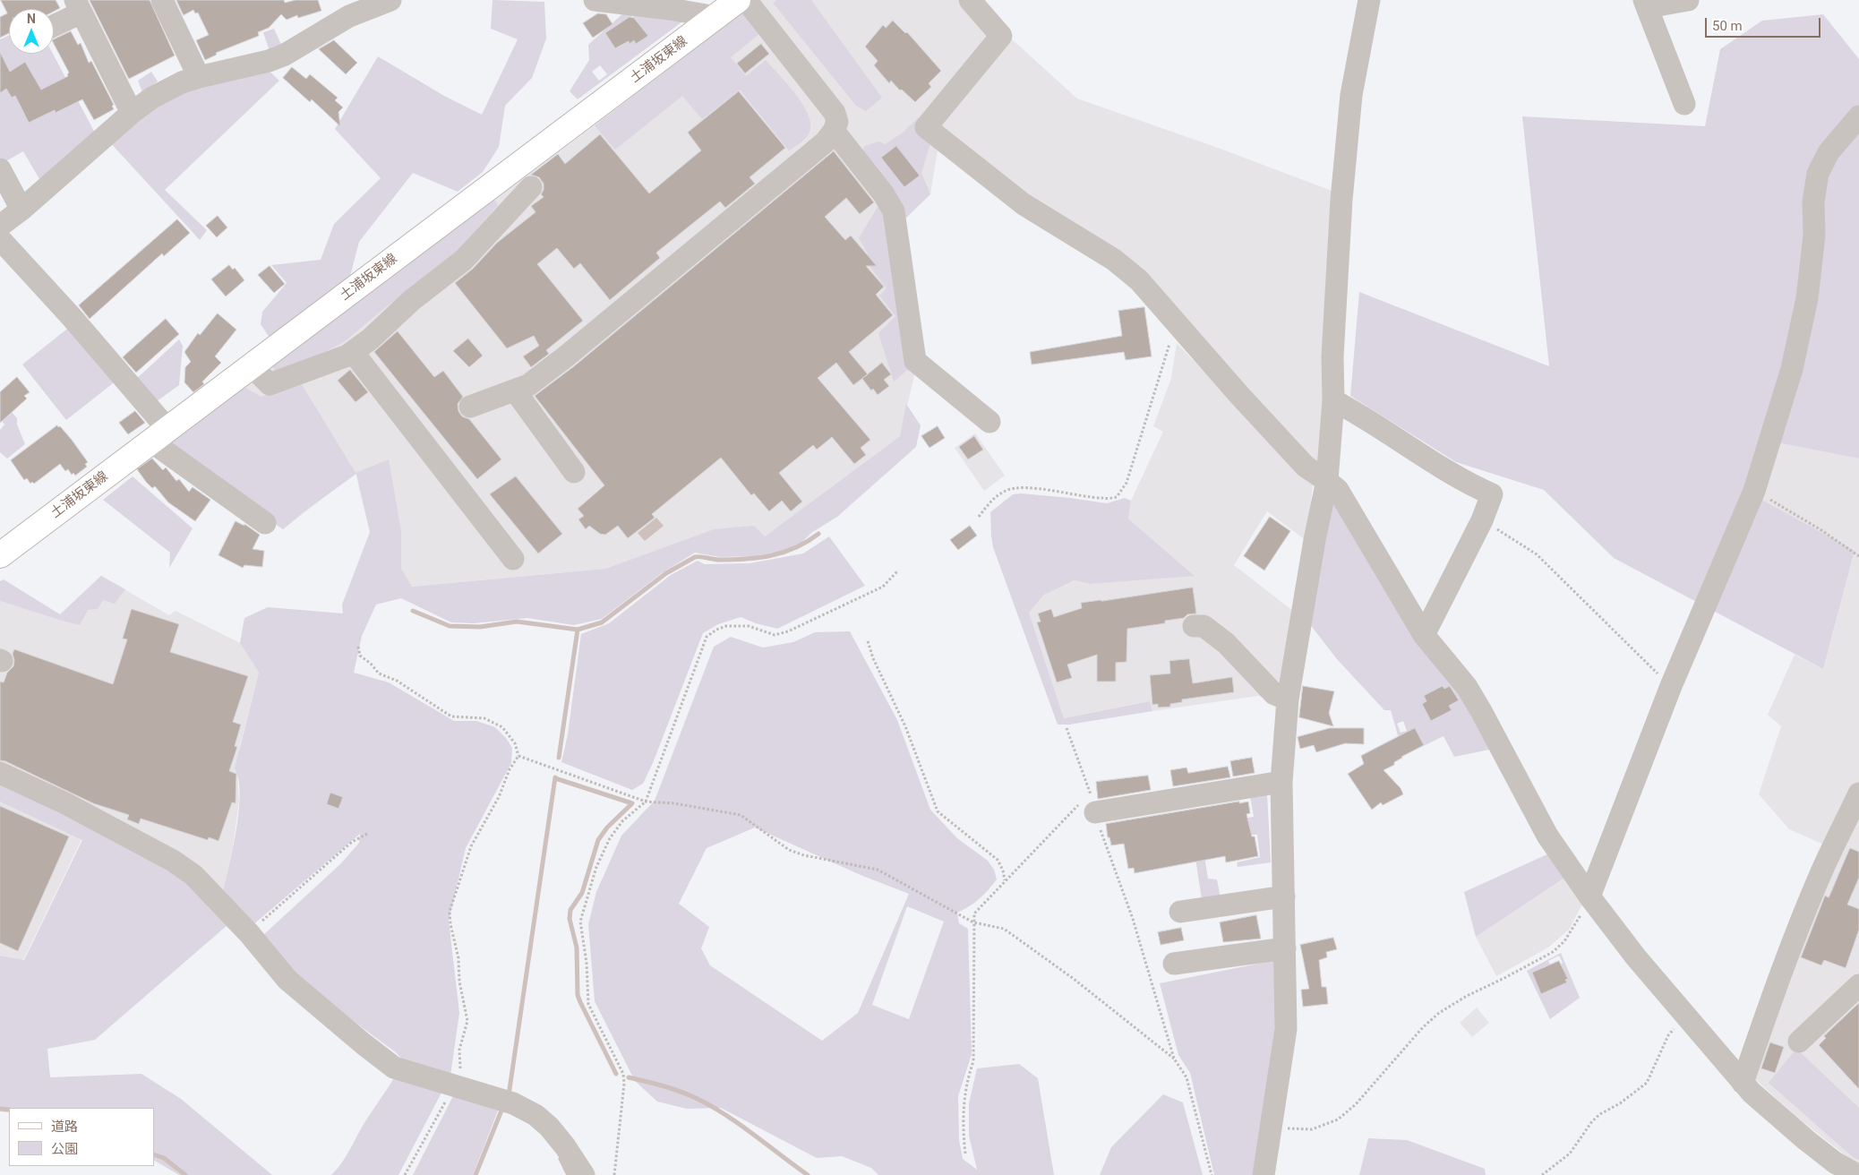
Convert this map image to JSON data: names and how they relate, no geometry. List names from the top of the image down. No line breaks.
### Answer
{"streets":{"main road":["土浦坂東線"]},"legend":["道路","公園"],"scale_bar":"50 m","north":"top"}
